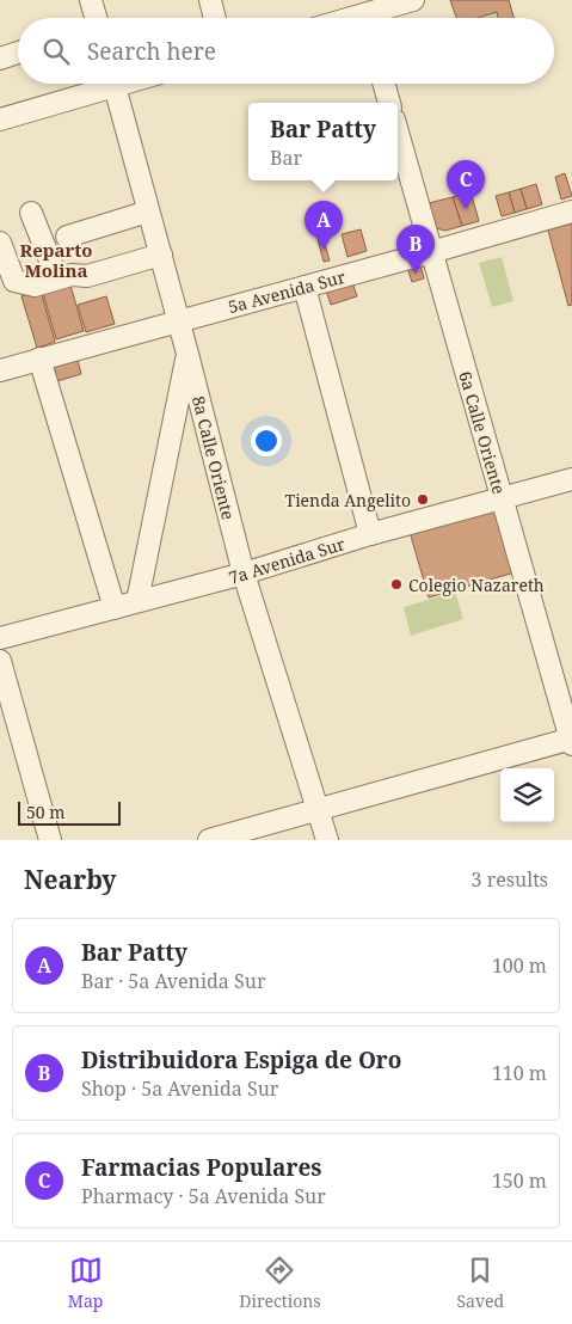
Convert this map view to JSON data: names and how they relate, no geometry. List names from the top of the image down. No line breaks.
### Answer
{"streets":{"street":["5a Avenida Sur","6a Calle Oriente","8a Calle Oriente","7a Avenida Sur"]},"crossings":[["5a Avenida Sur","6a Calle Oriente"],["5a Avenida Sur","8a Calle Oriente"],["6a Calle Oriente","7a Avenida Sur"],["8a Calle Oriente","7a Avenida Sur"]],"districts":["Reparto Molina"],"places":["Tienda Angelito","Colegio Nazareth"],"scale_bar":"50 m","page":{"search":"Search here","popup":["Bar Patty","Bar"],"pins":["C","A","B"],"scale":"50 m","heading":["Nearby","3 results"],"list":[{"mark":"A","name":"Bar Patty","note":"Bar · 5a Avenida Sur","value":"100 m"},{"mark":"B","name":"Distribuidora Espiga de Oro","note":"Shop · 5a Avenida Sur","value":"110 m"},{"mark":"C","name":"Farmacias Populares","note":"Pharmacy · 5a Avenida Sur","value":"150 m"}],"nav":["Map","Directions","Saved"]}}
